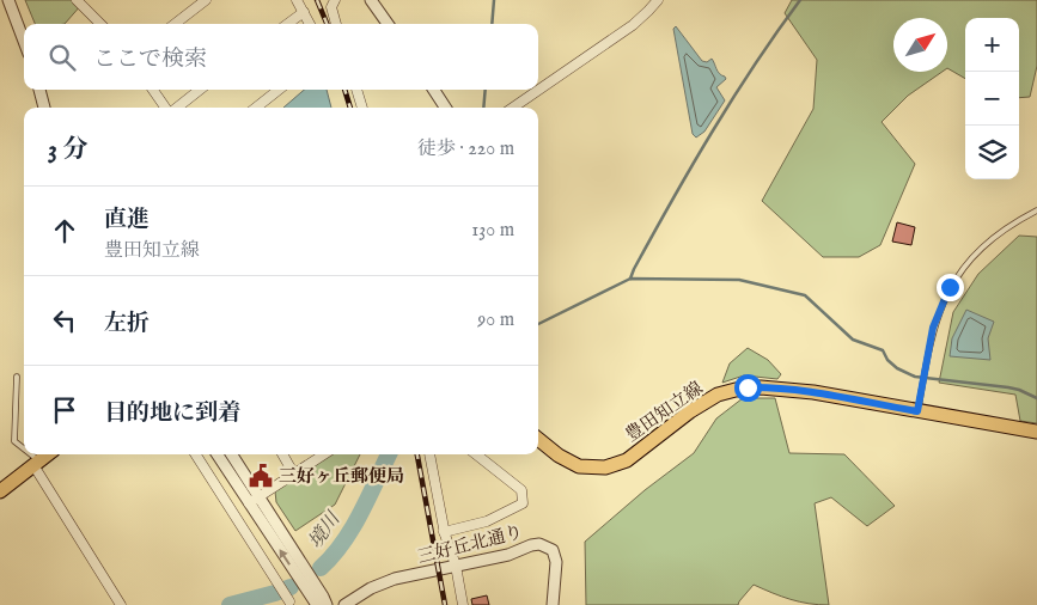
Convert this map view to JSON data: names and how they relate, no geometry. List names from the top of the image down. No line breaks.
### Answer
{"streets":{"main road":["豊田知立線"],"street":["三好丘北通り"]},"water":["境川"],"places":{"public building":["三好ヶ丘郵便局"]},"north":"top right","page":{"map_buttons":["+","−"],"search":"ここで検索","heading":["3 分","徒歩 · 220 m"],"list":[["直進","豊田知立線","130 m"],["左折","90 m"],"目的地に到着"]}}
